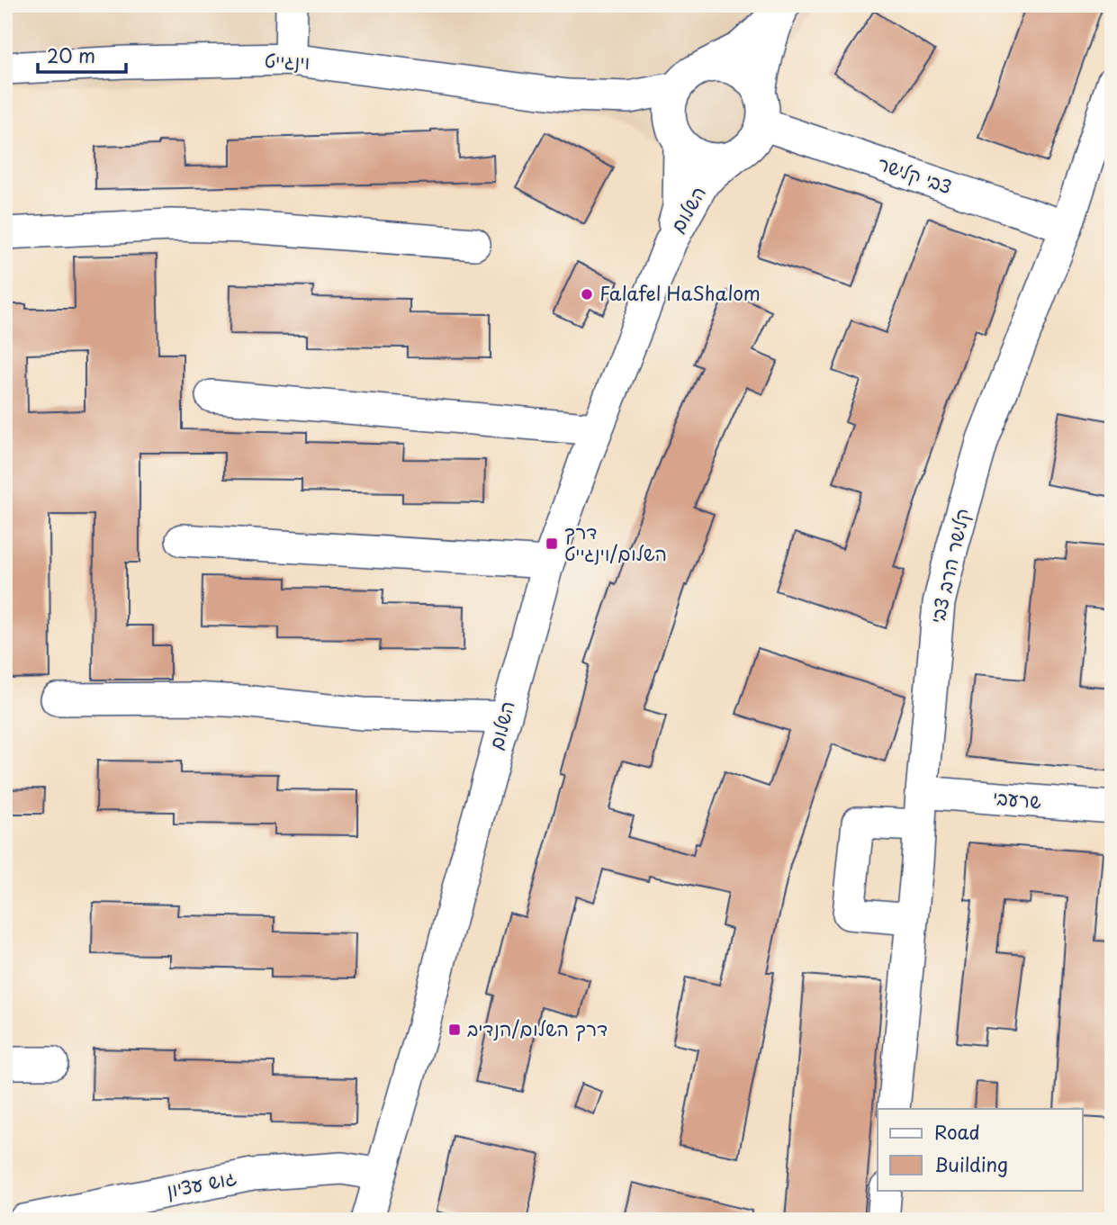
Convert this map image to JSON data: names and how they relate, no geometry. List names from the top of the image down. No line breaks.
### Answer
{"streets":{"street":["וינגייט","צבי קלישר","השלום","קלישר הרב צבי","שרעבי","גוש עציון"]},"crossings":[["וינגייט","צבי קלישר"],["וינגייט","השלום"],["צבי קלישר","השלום"],["צבי קלישר","קלישר הרב צבי"],["השלום","גוש עציון"],["קלישר הרב צבי","שרעבי"]],"places":{"other":["Falafel HaShalom"],"transit":["דרך השלום/וינגייט","דרך השלום/הנדיב"]},"legend":["Road","Building"],"scale_bar":"20 m"}
